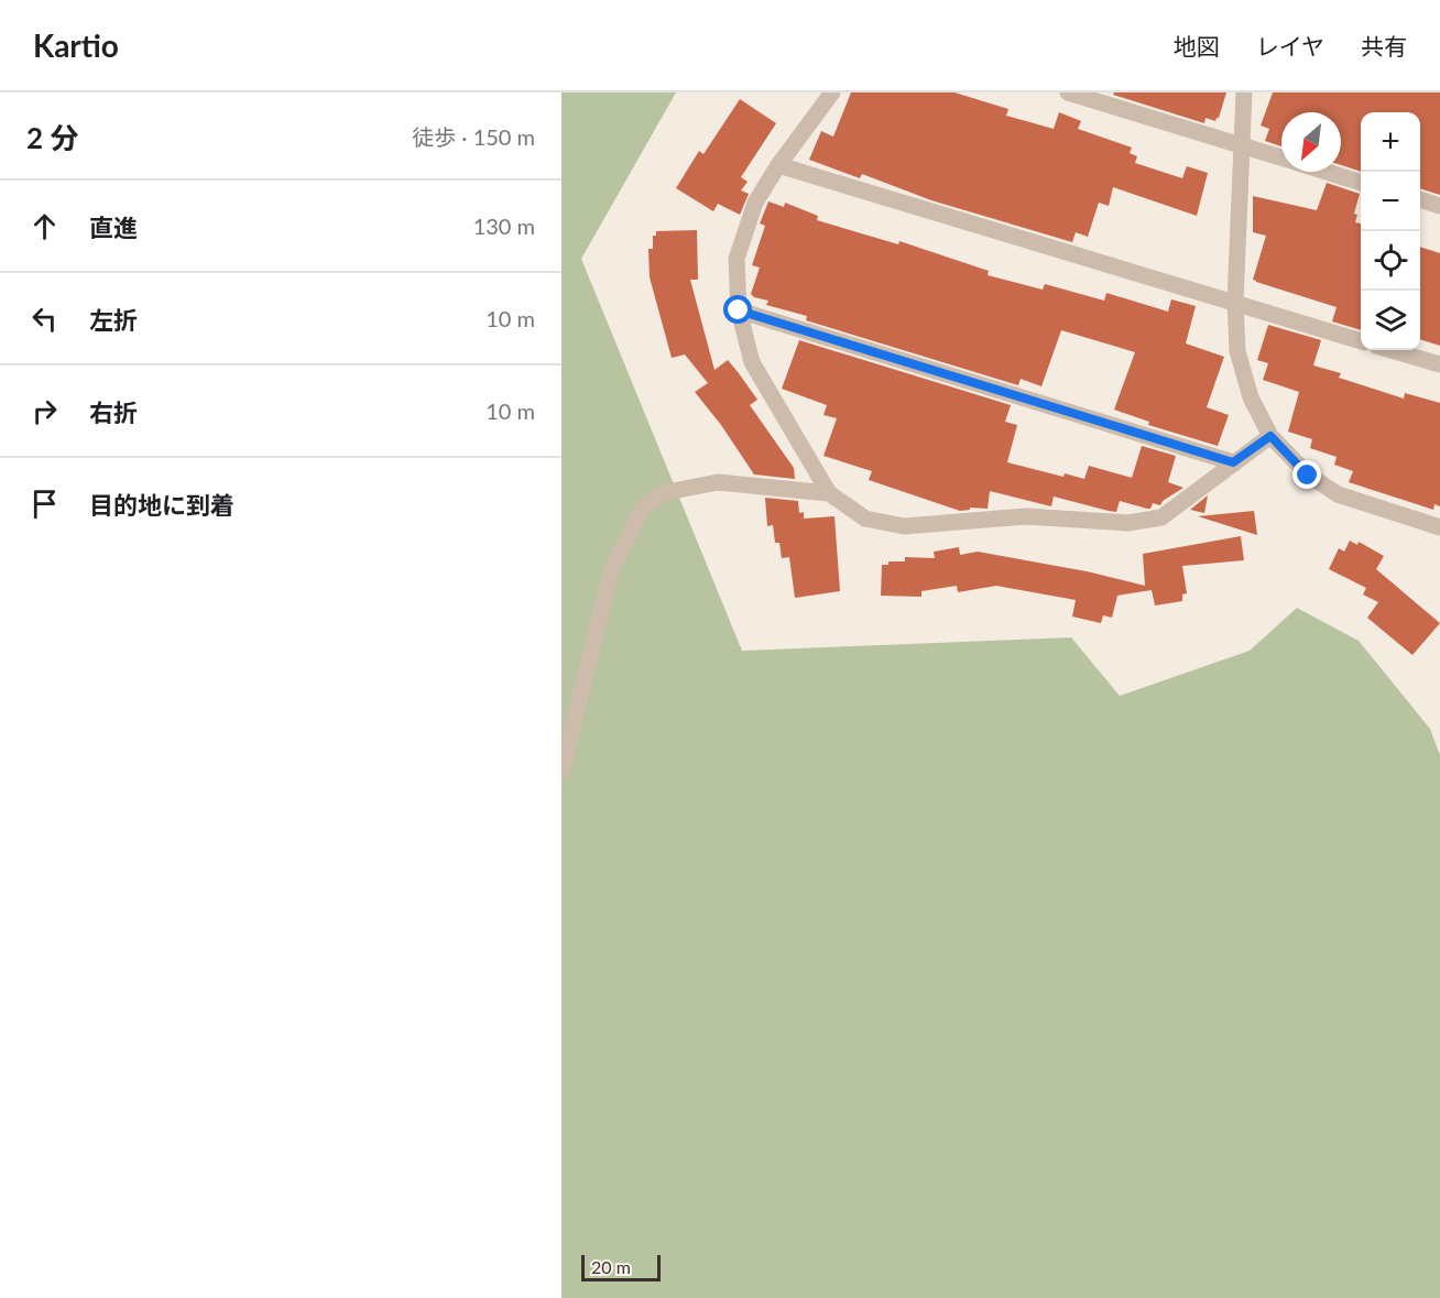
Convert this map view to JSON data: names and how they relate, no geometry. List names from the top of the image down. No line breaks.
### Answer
{"scale_bar":"20 m","north":"bottom left","page":{"header":"Kartio","nav":["地図","レイヤ","共有"],"heading":["2 分","徒歩 · 150 m"],"map_buttons":["+","−"],"list":[["直進","130 m"],["左折","10 m"],["右折","10 m"],"目的地に到着"],"scale":"20 m"}}
